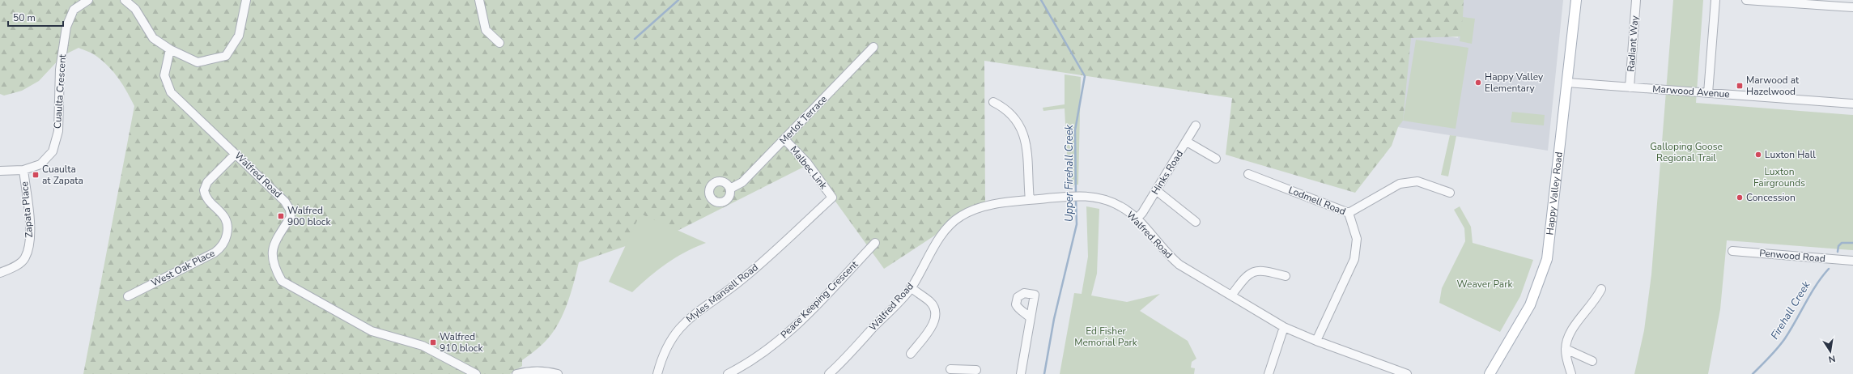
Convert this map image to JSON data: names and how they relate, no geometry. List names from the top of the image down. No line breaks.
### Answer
{"streets":{"main road":["Happy Valley Road"],"street":["Radiant Way","Cuaulta Crescent","Marwood Avenue","Merlot Terrace","Malbec Link","Hinks Road","Walfred Road","Lodmell Road","Zapata Place","Penwood Road","West Oak Place","Myles Mansell Road","Peace Keeping Crescent"]},"crossings":[["Radiant Way","Marwood Avenue"],["Cuaulta Crescent","Zapata Place"],["Marwood Avenue","Happy Valley Road"],["Merlot Terrace","Malbec Link"],["Malbec Link","Myles Mansell Road"],["Hinks Road","Walfred Road"],["Walfred Road","Lodmell Road"],["Walfred Road","West Oak Place"]],"water":["Upper Firehall Creek","Firehall Creek"],"parks":["Galloping Goose Regional Trail","Luxton Fairgrounds","Weaver Park","Ed Fisher Memorial Park"],"places":{"other":["Happy Valley Elementary","Luxton Hall","Concession"],"transit":["Marwood at Hazelwood","Cuaulta at Zapata","Walfred 900 block","Walfred 910 block"]},"scale_bar":"50 m","north":"bottom"}
